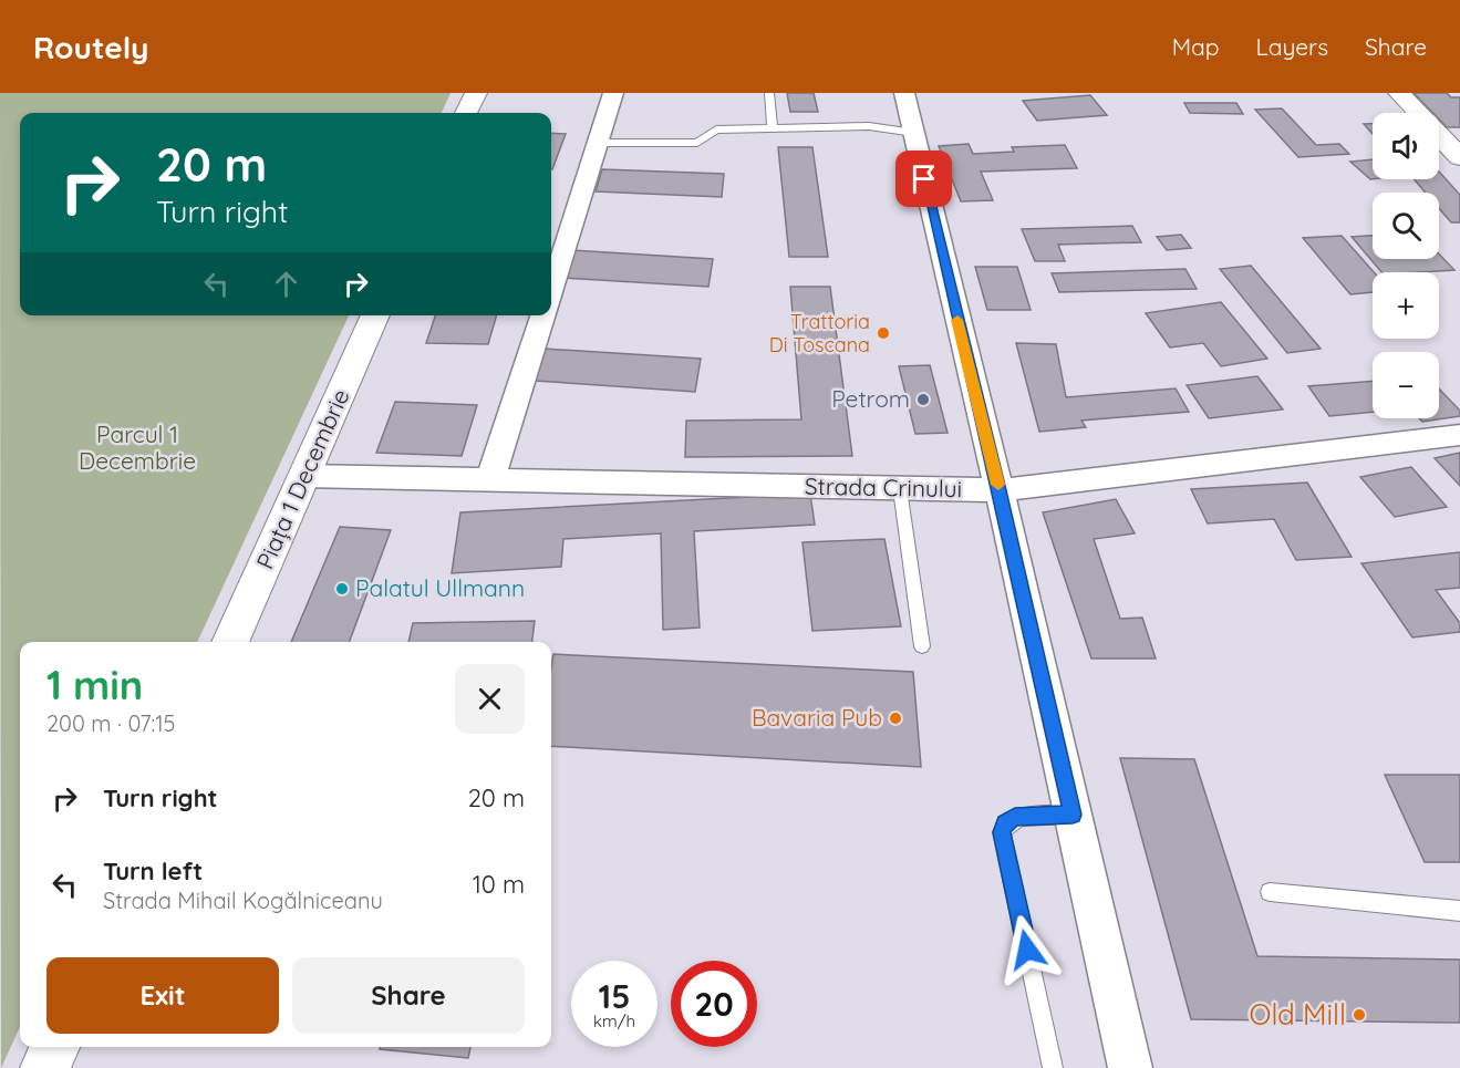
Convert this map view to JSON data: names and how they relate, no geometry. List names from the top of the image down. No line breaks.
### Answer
{"streets":{"street":["Piața 1 Decembrie","Strada Crinului"]},"crossings":[["Piața 1 Decembrie","Strada Crinului"]],"parks":["Parcul 1 Decembrie"],"places":["Trattoria Di Toscana","Petrom","Palatul Ullmann","Bavaria Pub","Old Mill"],"page":{"header":"Routely","nav":["Map","Layers","Share"],"map_buttons":["+","−"],"turn":["20 m","Turn right"],"heading":["1 min","200 m · 07:15"],"list":[{"name":"Turn right","value":"20 m"},{"name":"Turn left","note":"Strada Mihail Kogălniceanu","value":"10 m"}],"buttons":["Exit","Share"],"speed":"15 km/h","limit":"20"}}
